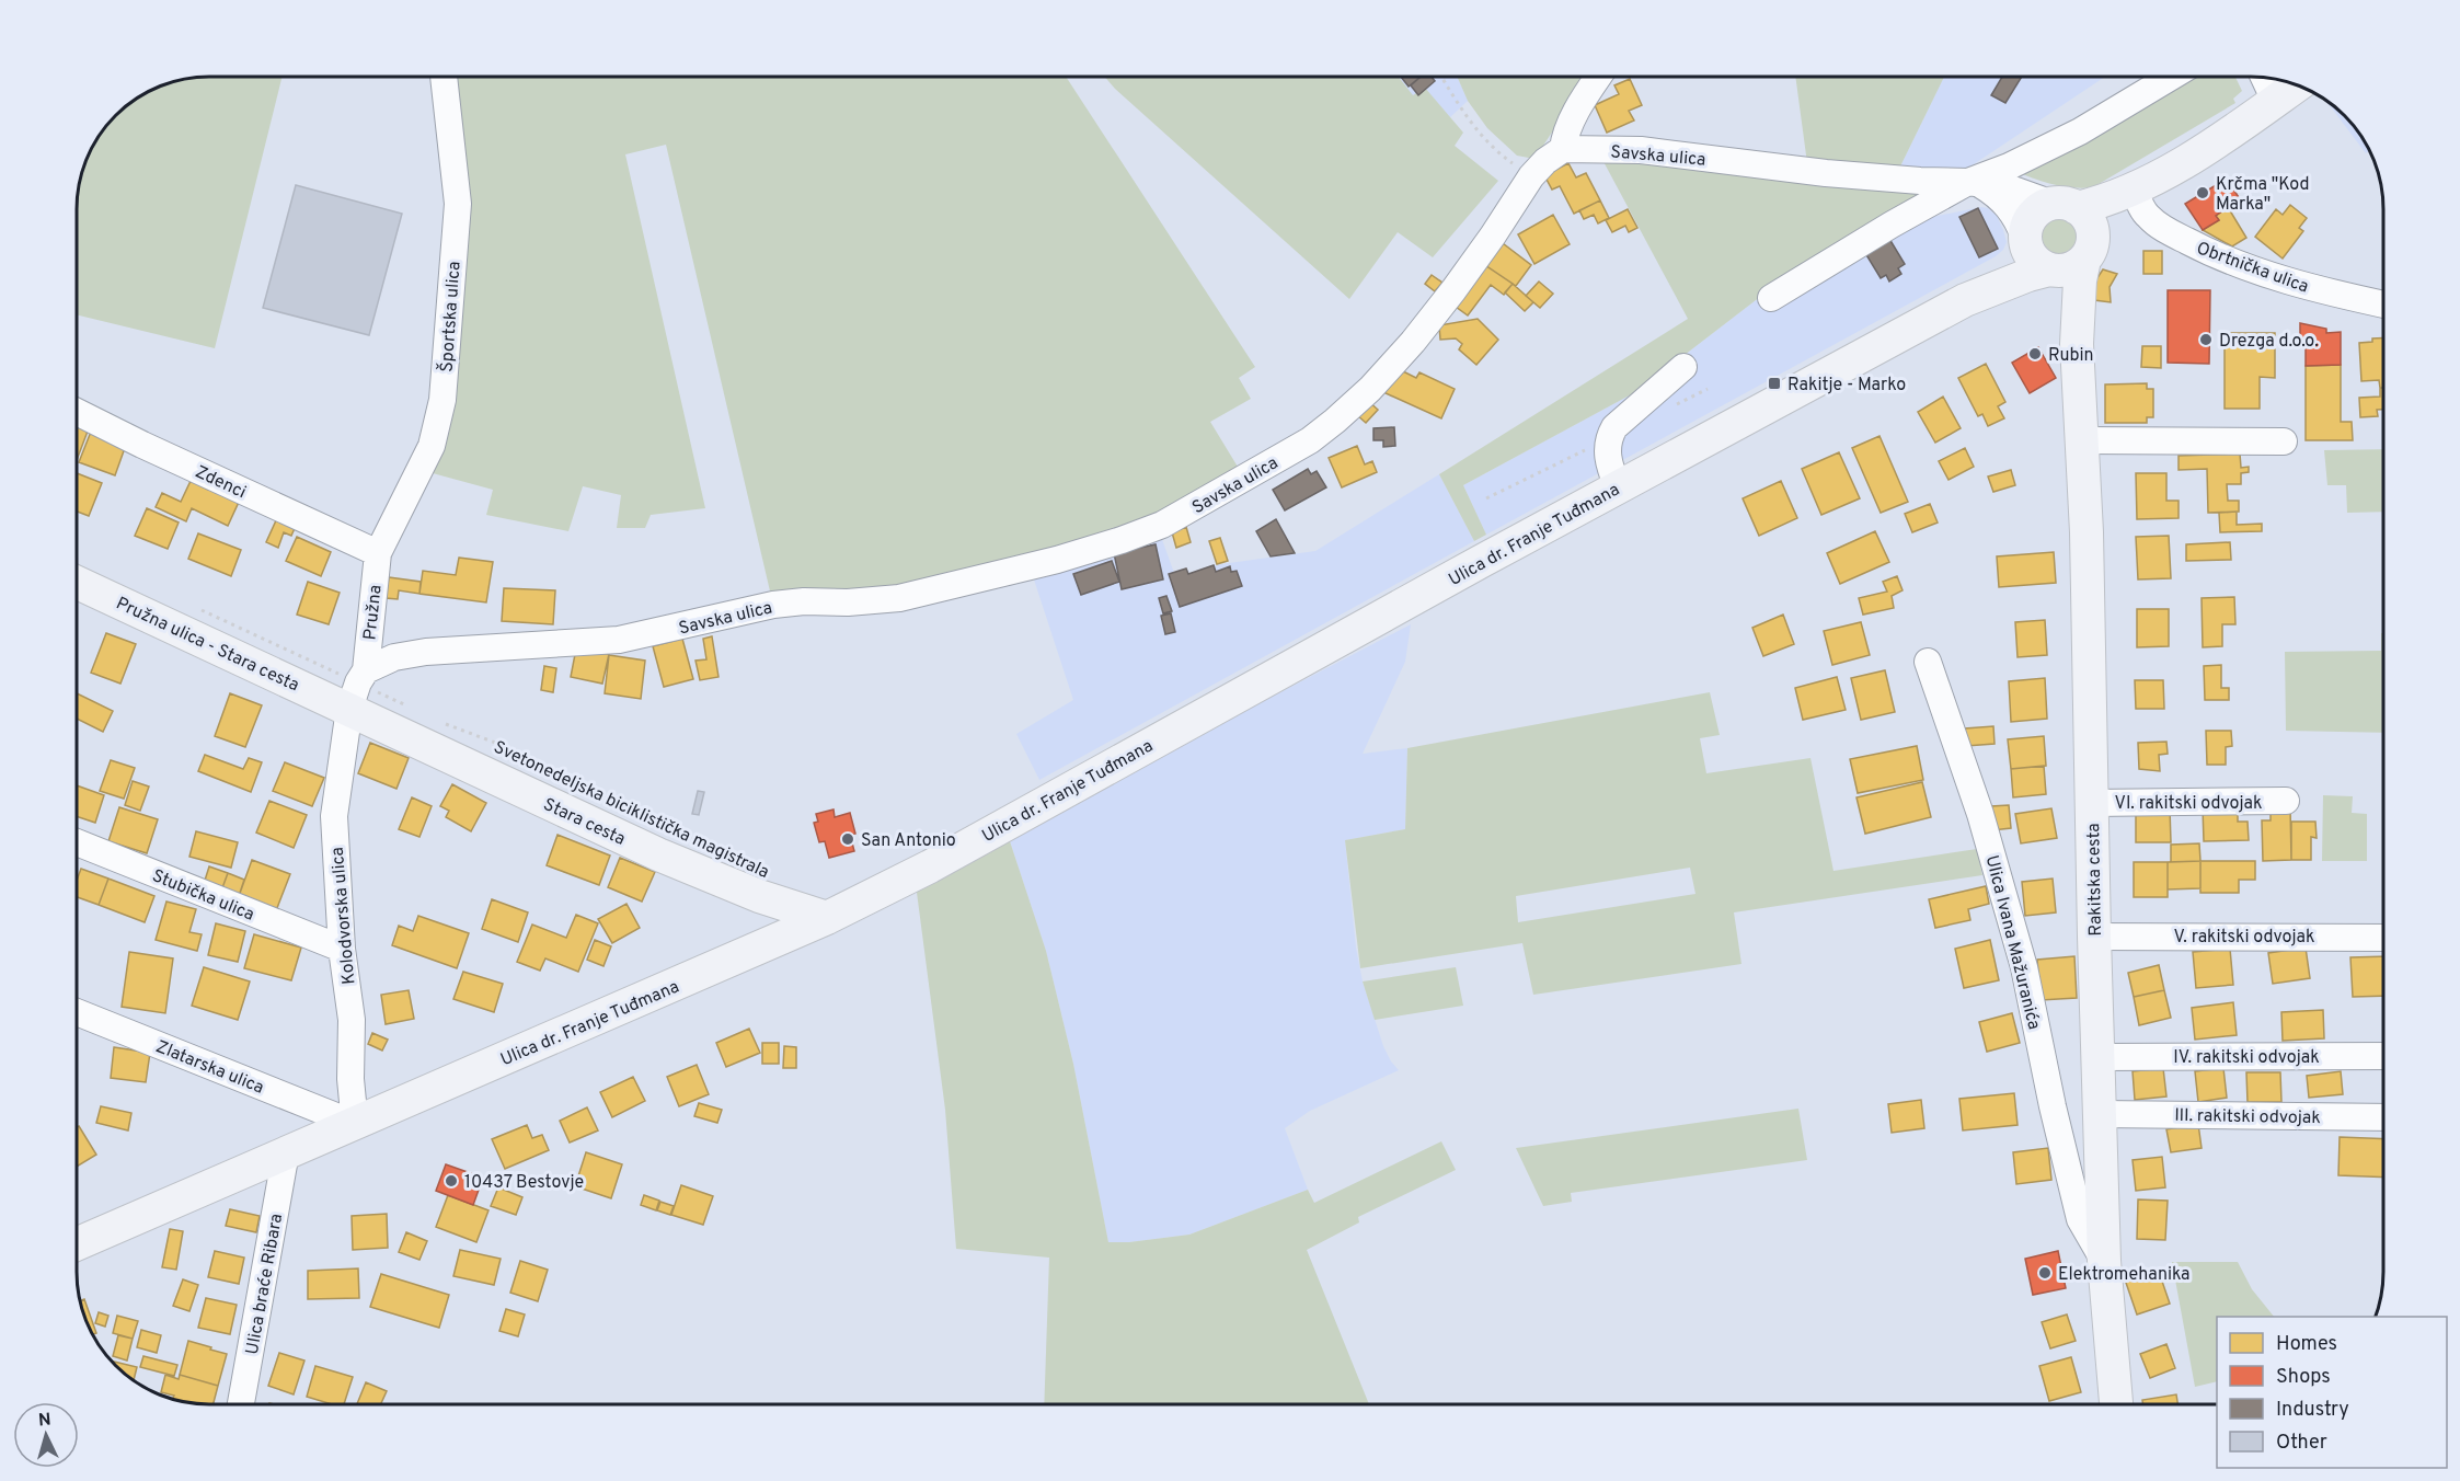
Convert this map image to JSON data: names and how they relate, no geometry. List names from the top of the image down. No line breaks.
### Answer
{"streets":{"main road":["Ulica dr. Franje Tuđmana","Pružna ulica - Stara cesta","Stara cesta","Rakitska cesta"],"street":["Savska ulica","Obrtnička ulica","Športska ulica","Zdenci","Pružna","VI. rakitski odvojak","Stubička ulica","Kolodvorska ulica","V. rakitski odvojak","Ulica Ivana Mažuranića","IV. rakitski odvojak","Zlatarska ulica","III. rakitski odvojak","Ulica braće Ribara"],"path":["Svetonedeljska biciklistička magistrala"]},"crossings":[["Savska ulica","Ulica dr. Franje Tuđmana"],["Savska ulica","Pružna"],["Savska ulica","Pružna ulica - Stara cesta"],["Savska ulica","Stara cesta"],["Savska ulica","Rakitska cesta"],["Savska ulica","Kolodvorska ulica"],["Športska ulica","Zdenci"],["Športska ulica","Pružna"],["Zdenci","Pružna"],["Ulica dr. Franje Tuđmana","Stara cesta"],["Ulica dr. Franje Tuđmana","Rakitska cesta"],["Ulica dr. Franje Tuđmana","Kolodvorska ulica"],["Ulica dr. Franje Tuđmana","Zlatarska ulica"],["Ulica dr. Franje Tuđmana","Ulica braće Ribara"],["Pružna","Pružna ulica - Stara cesta"],["Pružna","Stara cesta"],["Pružna","Kolodvorska ulica"],["Pružna ulica - Stara cesta","Stara cesta"],["Pružna ulica - Stara cesta","Kolodvorska ulica"],["VI. rakitski odvojak","Rakitska cesta"],["Stara cesta","Kolodvorska ulica"],["Rakitska cesta","V. rakitski odvojak"],["Rakitska cesta","Ulica Ivana Mažuranića"],["Rakitska cesta","IV. rakitski odvojak"],["Rakitska cesta","III. rakitski odvojak"],["Stubička ulica","Kolodvorska ulica"],["Kolodvorska ulica","Zlatarska ulica"]],"places":{"other":["Krčma \"Kod Marka\"","Drezga d.o.o.","Rubin","San Antonio","10437 Bestovje","Elektromehanika"],"transit":["Rakitje - Marko"]},"legend":["Homes","Shops","Industry","Other"],"north":"top"}
